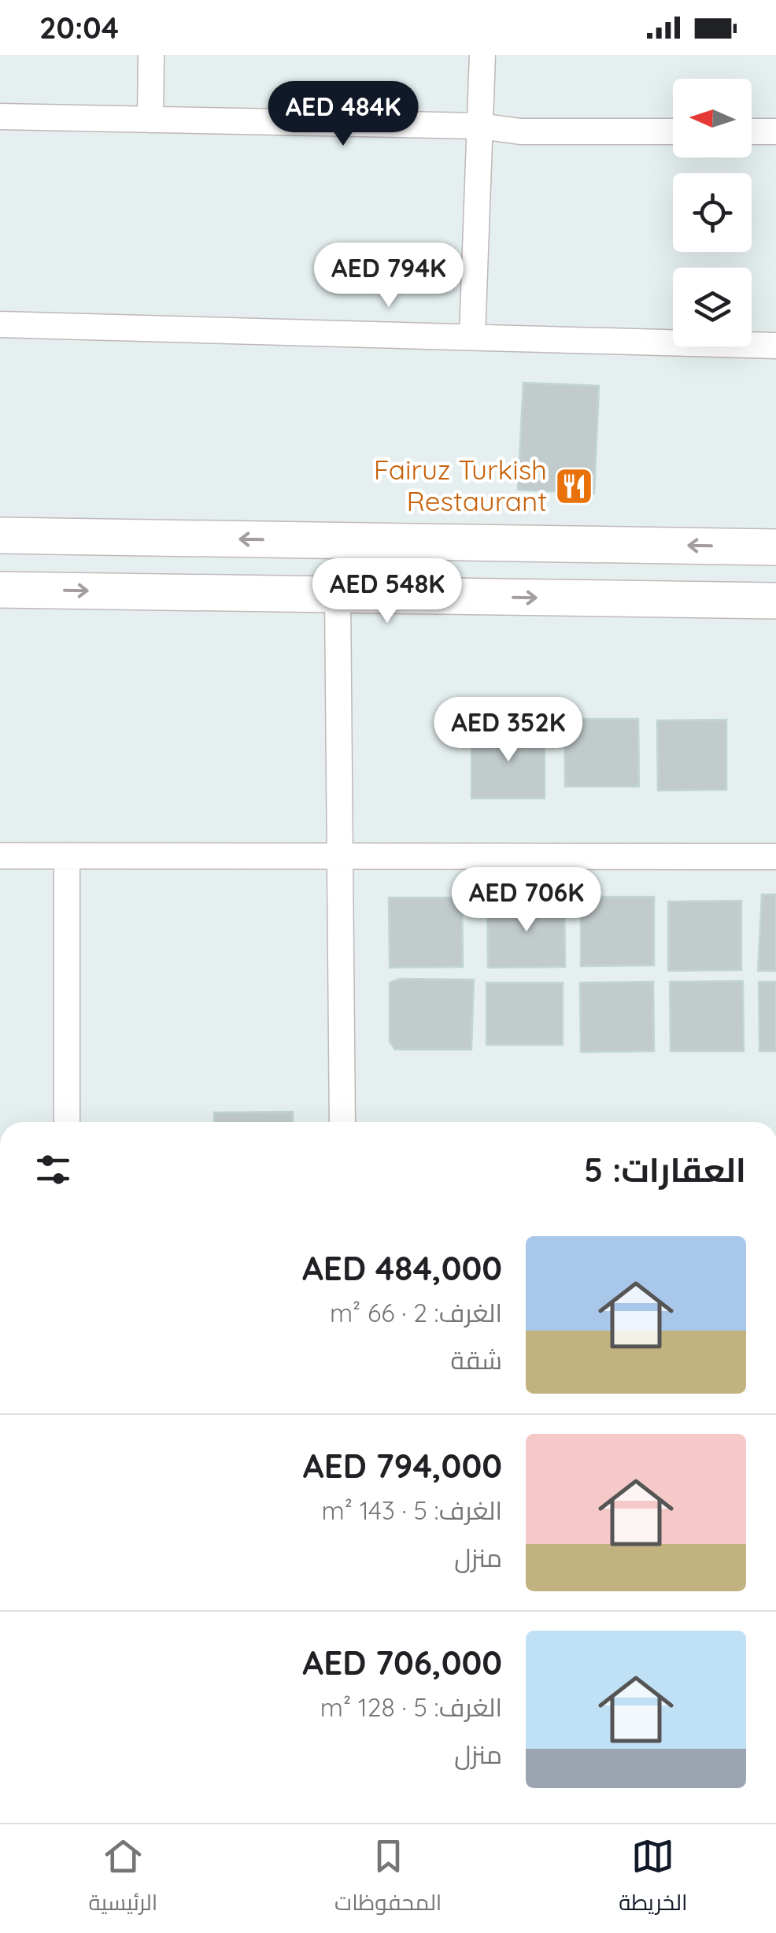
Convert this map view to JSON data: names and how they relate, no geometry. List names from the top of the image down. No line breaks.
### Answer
{"places":{"restaurant":["Fairuz Turkish Restaurant"]},"north":"left","page":{"status":"20:04","price":["AED 484K","AED 794K","AED 548K","AED 352K","AED 706K"],"heading":"العقارات: 5","list":[{"name":"AED 484,000","note":"الغرف: 2 · 66 m² · شقة"},{"name":"AED 794,000","note":"الغرف: 5 · 143 m² · منزل"},{"name":"AED 706,000","note":"الغرف: 5 · 128 m² · منزل"}],"tabs":["الخريطة","المحفوظات","الرئيسية"]}}
